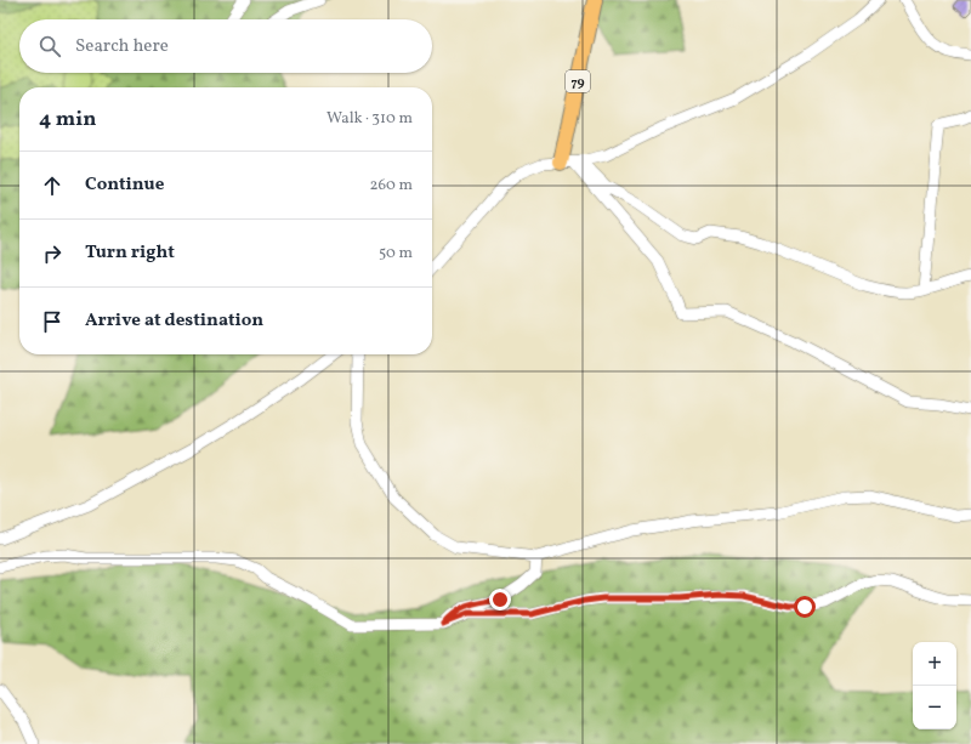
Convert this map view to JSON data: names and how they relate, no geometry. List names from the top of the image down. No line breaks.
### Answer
{"streets":{"main road":["79"]},"page":{"search":"Search here","heading":["4 min","Walk · 310 m"],"list":[["Continue","260 m"],["Turn right","50 m"],"Arrive at destination"],"map_buttons":["+","−"]}}
